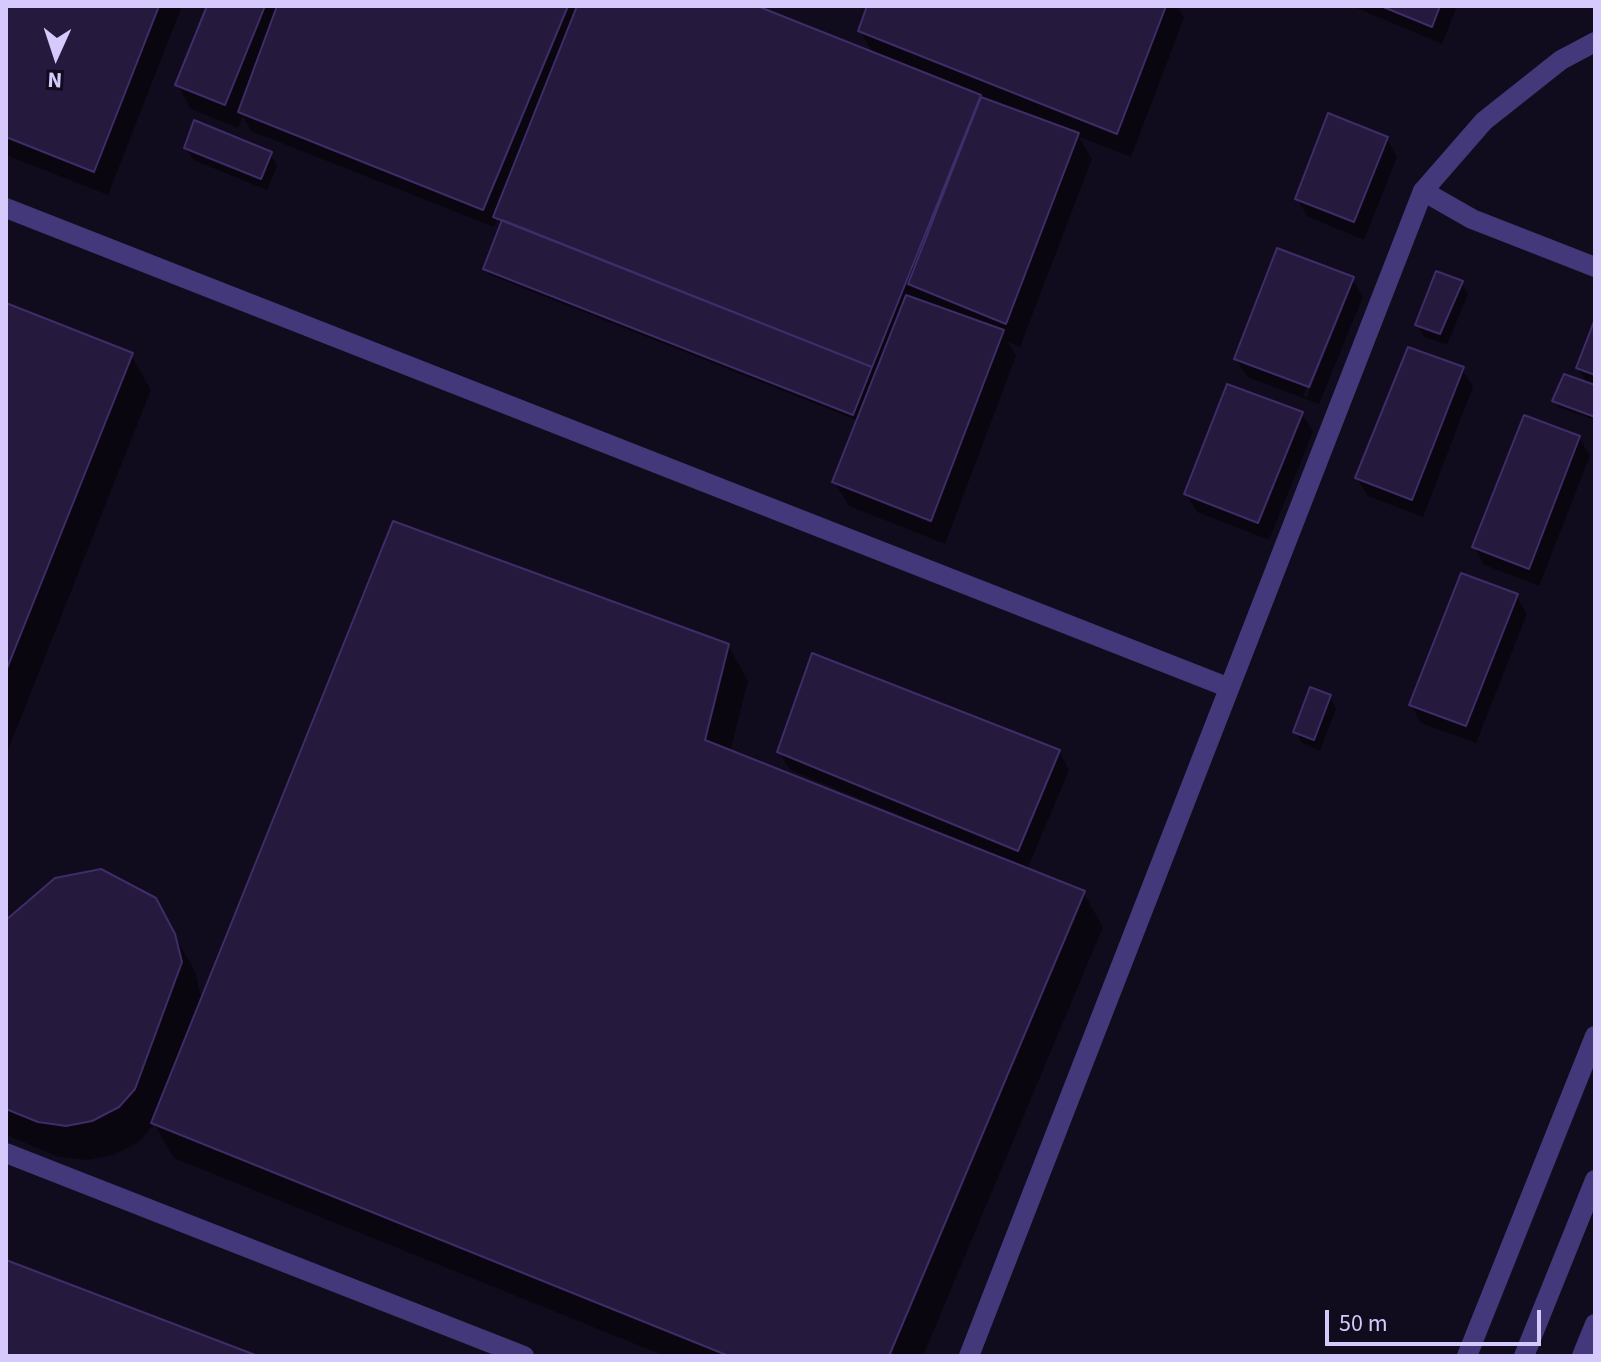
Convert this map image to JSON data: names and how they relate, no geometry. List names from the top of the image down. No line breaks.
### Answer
{"scale_bar":"50 m","north":"bottom"}
